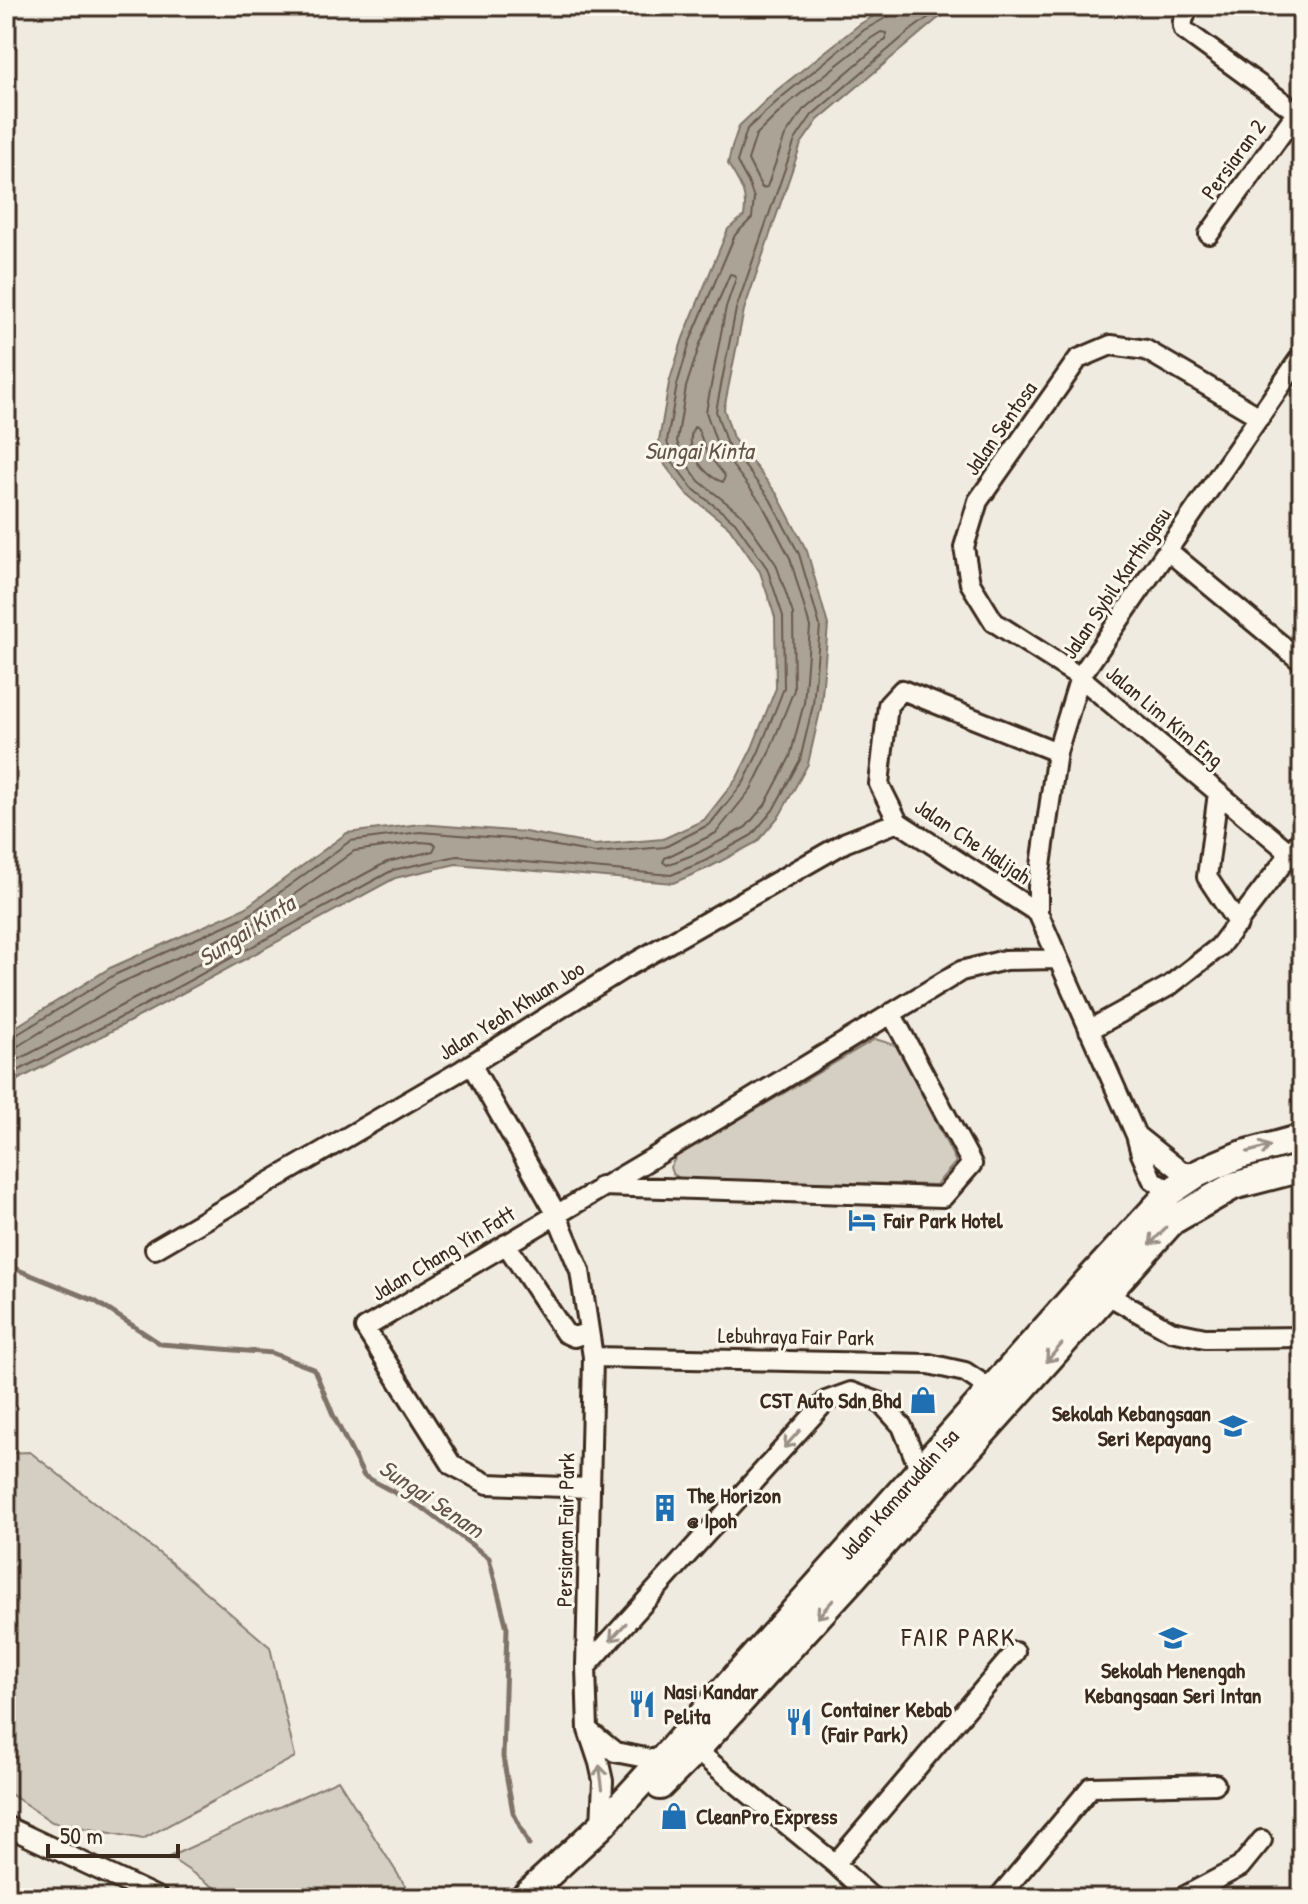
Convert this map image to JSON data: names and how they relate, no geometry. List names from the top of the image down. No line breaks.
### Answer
{"streets":{"main road":["Jalan Kamaruddin Isa"],"street":["Persiaran 2","Jalan Sentosa","Jalan Sybil Karthigasu","Jalan Lim Kim Eng","Jalan Che Halijah","Jalan Yeoh Khuan Joo","Jalan Chang Yin Fatt","Lebuhraya Fair Park","Persiaran Fair Park"]},"crossings":[["Jalan Sentosa","Jalan Sybil Karthigasu"],["Jalan Sentosa","Jalan Lim Kim Eng"],["Jalan Sybil Karthigasu","Jalan Lim Kim Eng"],["Jalan Sybil Karthigasu","Jalan Che Halijah"],["Jalan Sybil Karthigasu","Jalan Chang Yin Fatt"],["Jalan Sybil Karthigasu","Jalan Kamaruddin Isa"],["Jalan Che Halijah","Jalan Yeoh Khuan Joo"],["Jalan Yeoh Khuan Joo","Persiaran Fair Park"],["Jalan Chang Yin Fatt","Persiaran Fair Park"],["Lebuhraya Fair Park","Jalan Kamaruddin Isa"],["Lebuhraya Fair Park","Persiaran Fair Park"],["Jalan Kamaruddin Isa","Persiaran Fair Park"]],"districts":["FAIR PARK"],"water":["Sungai Kinta","Sungai Senam"],"places":{"hotel":["Fair Park Hotel"],"shop":["CST Auto Sdn Bhd","CleanPro Express"],"school or university":["Sekolah Kebangsaan Seri Kepayang","Sekolah Menengah Kebangsaan Seri Intan"],"building":["The Horizon @ Ipoh"],"restaurant":["Nasi Kandar Pelita","Container Kebab (Fair Park)"]},"scale_bar":"50 m"}
